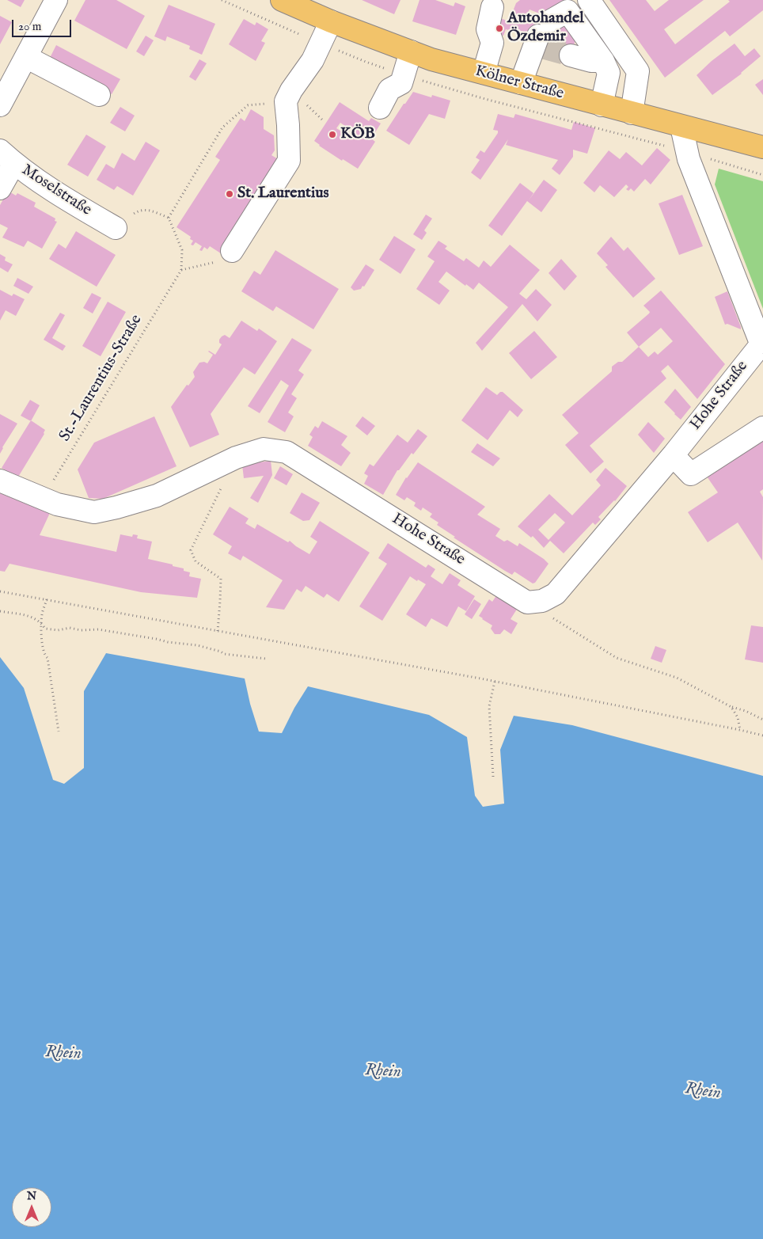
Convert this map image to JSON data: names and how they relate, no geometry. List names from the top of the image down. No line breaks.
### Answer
{"streets":{"main road":["Kölner Straße"],"street":["Moselstraße","Hohe Straße"],"path":["St.-Laurentius-Straße"]},"crossings":[["Kölner Straße","Hohe Straße"],["St.-Laurentius-Straße","Hohe Straße"]],"water":["Rhein"],"places":["Autohandel Özdemir","KÖB","St. Laurentius"],"scale_bar":"20 m","north":"top"}
